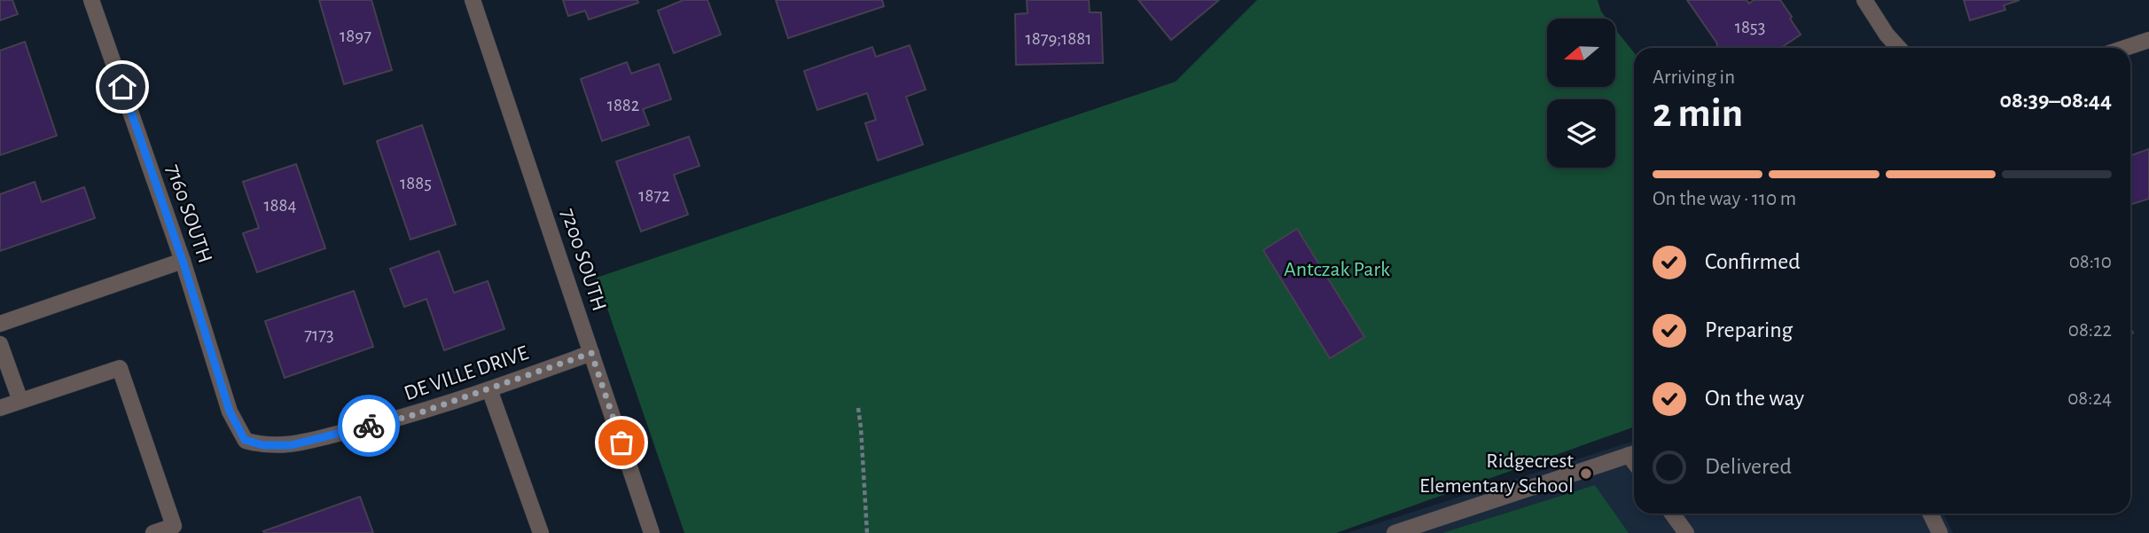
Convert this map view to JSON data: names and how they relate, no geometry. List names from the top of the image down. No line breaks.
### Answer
{"streets":{"street":["7160 SOUTH","7200 SOUTH","DE VILLE DRIVE"]},"crossings":[["7160 SOUTH","DE VILLE DRIVE"],["7200 SOUTH","DE VILLE DRIVE"]],"parks":["Antczak Park"],"places":["Ridgecrest Elementary School"],"house_numbers":["1853","1897","1879;1881","1882","1885","1872","1884","7173"],"north":"left","page":{"heading":["2 min","Arriving in","08:39–08:44"],"bar":"On the way · 110 m","list":[["Confirmed","08:10"],["Preparing","08:22"],["On the way","08:24"],"Delivered"]}}
